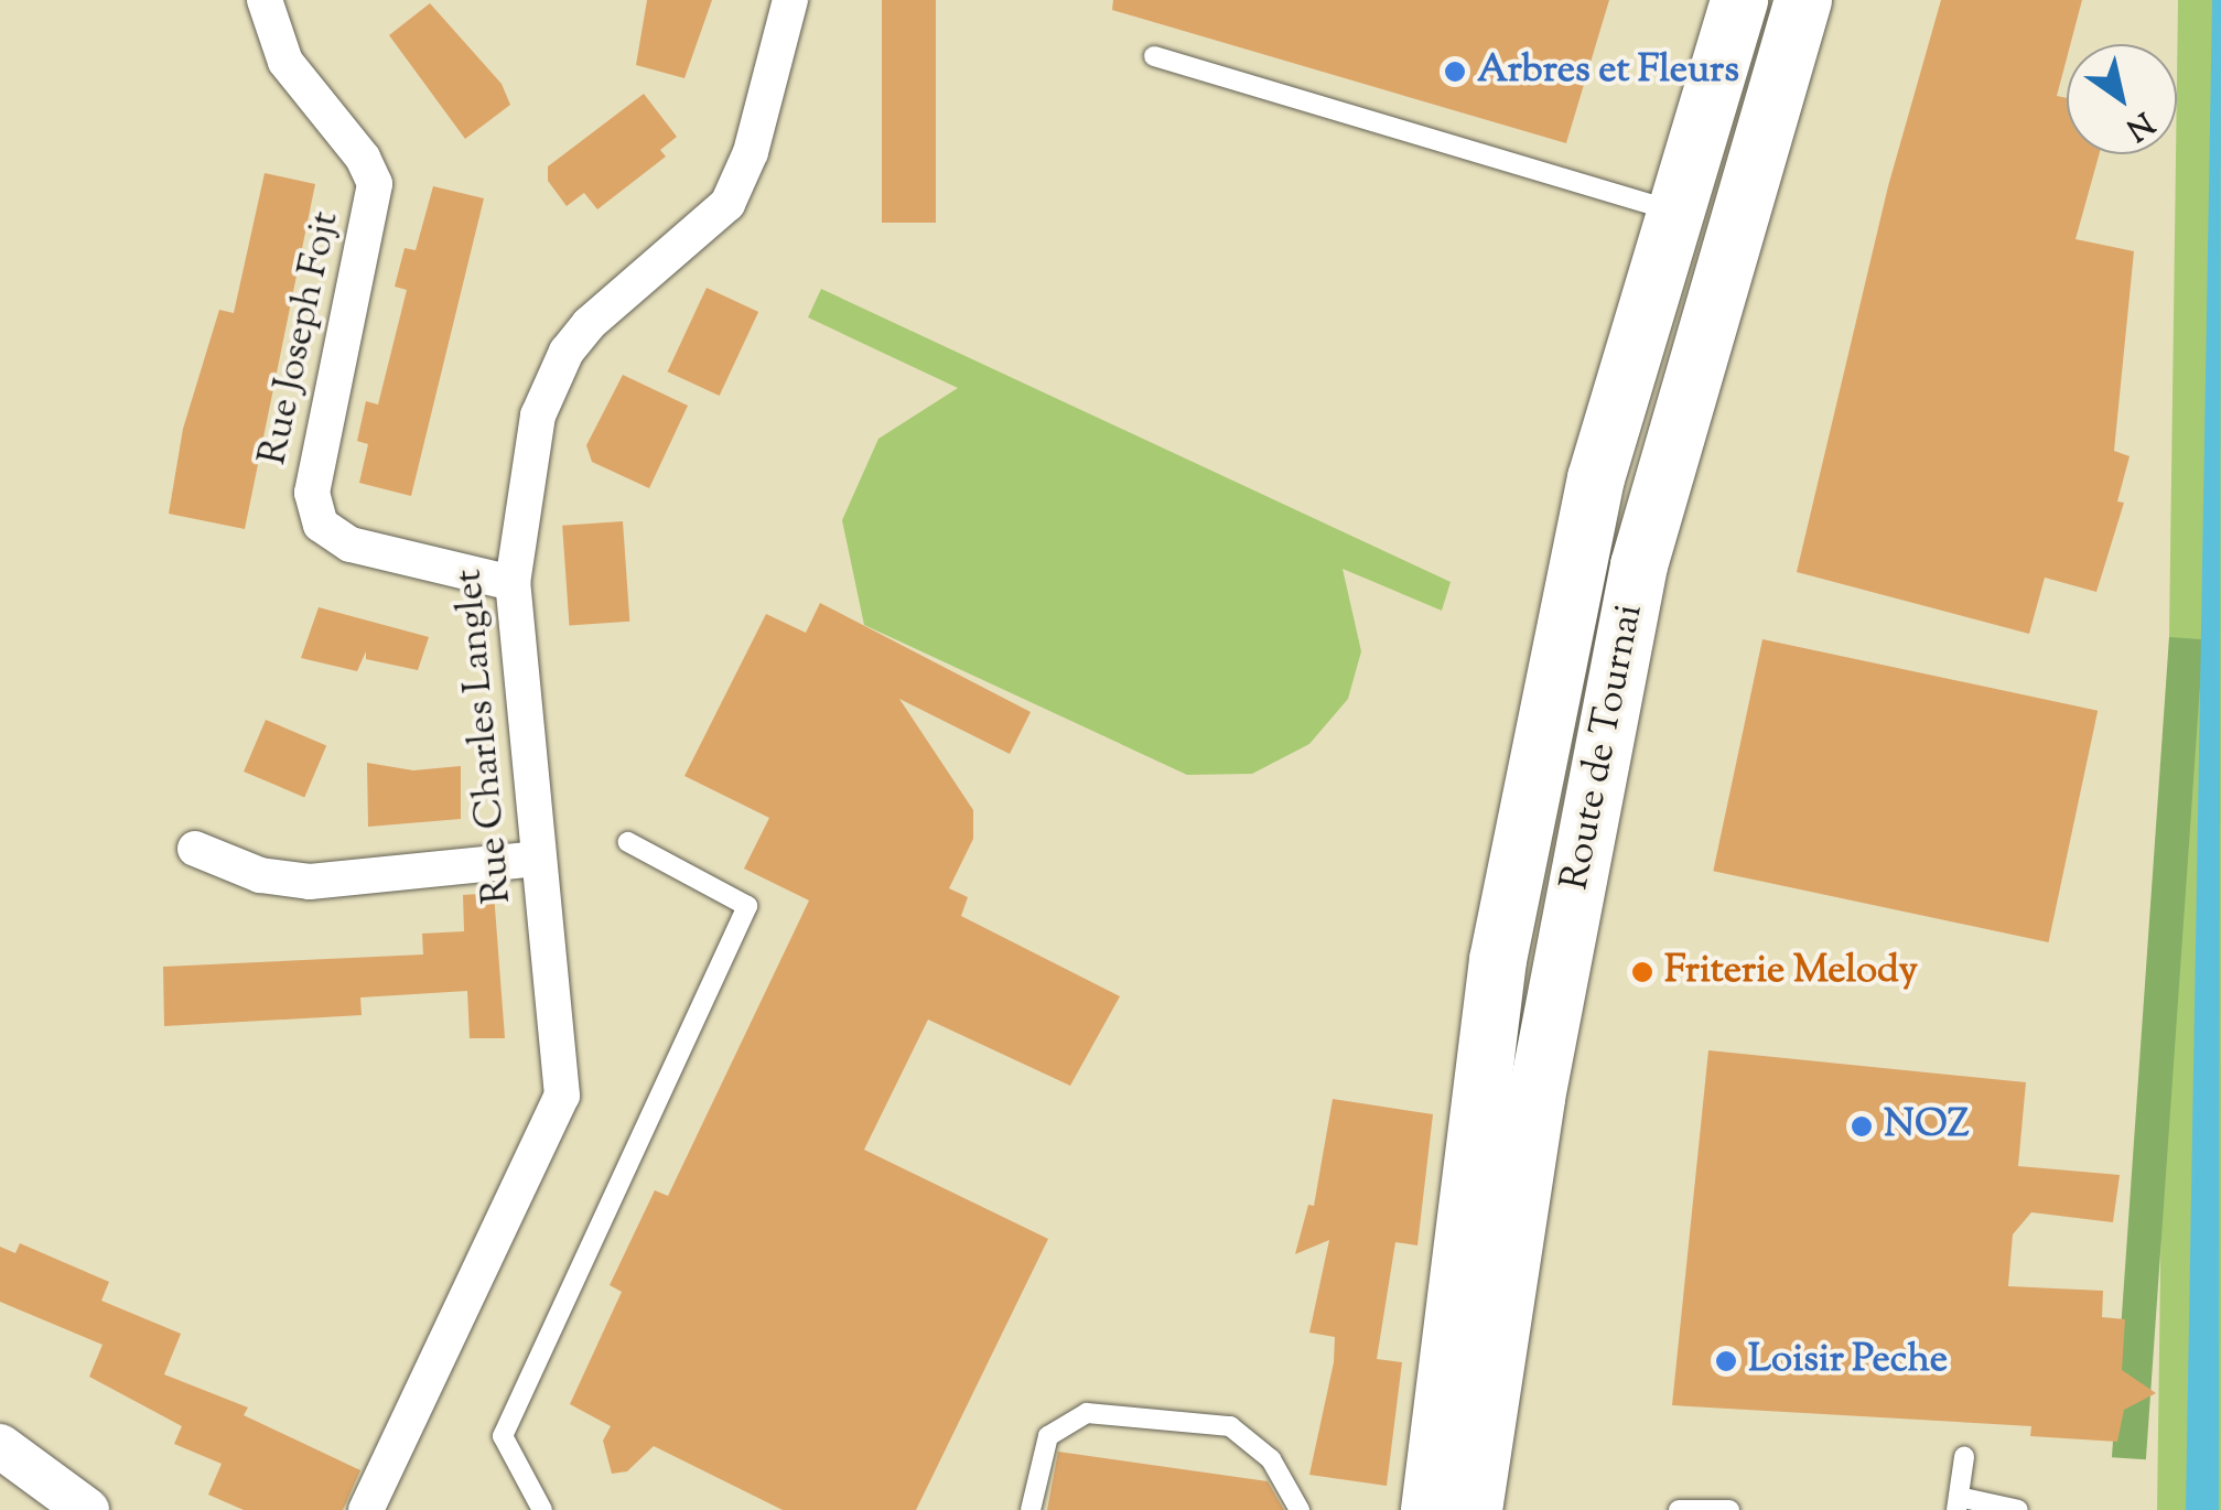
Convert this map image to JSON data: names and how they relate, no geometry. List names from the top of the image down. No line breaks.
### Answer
{"streets":{"main road":["Route de Tournai"],"street":["Rue Joseph Fojt","Rue Charles Langlet"]},"crossings":[["Rue Joseph Fojt","Rue Charles Langlet"]],"places":["Arbres et Fleurs","Friterie Melody","NOZ","Loisir Peche"],"north":"bottom right"}
